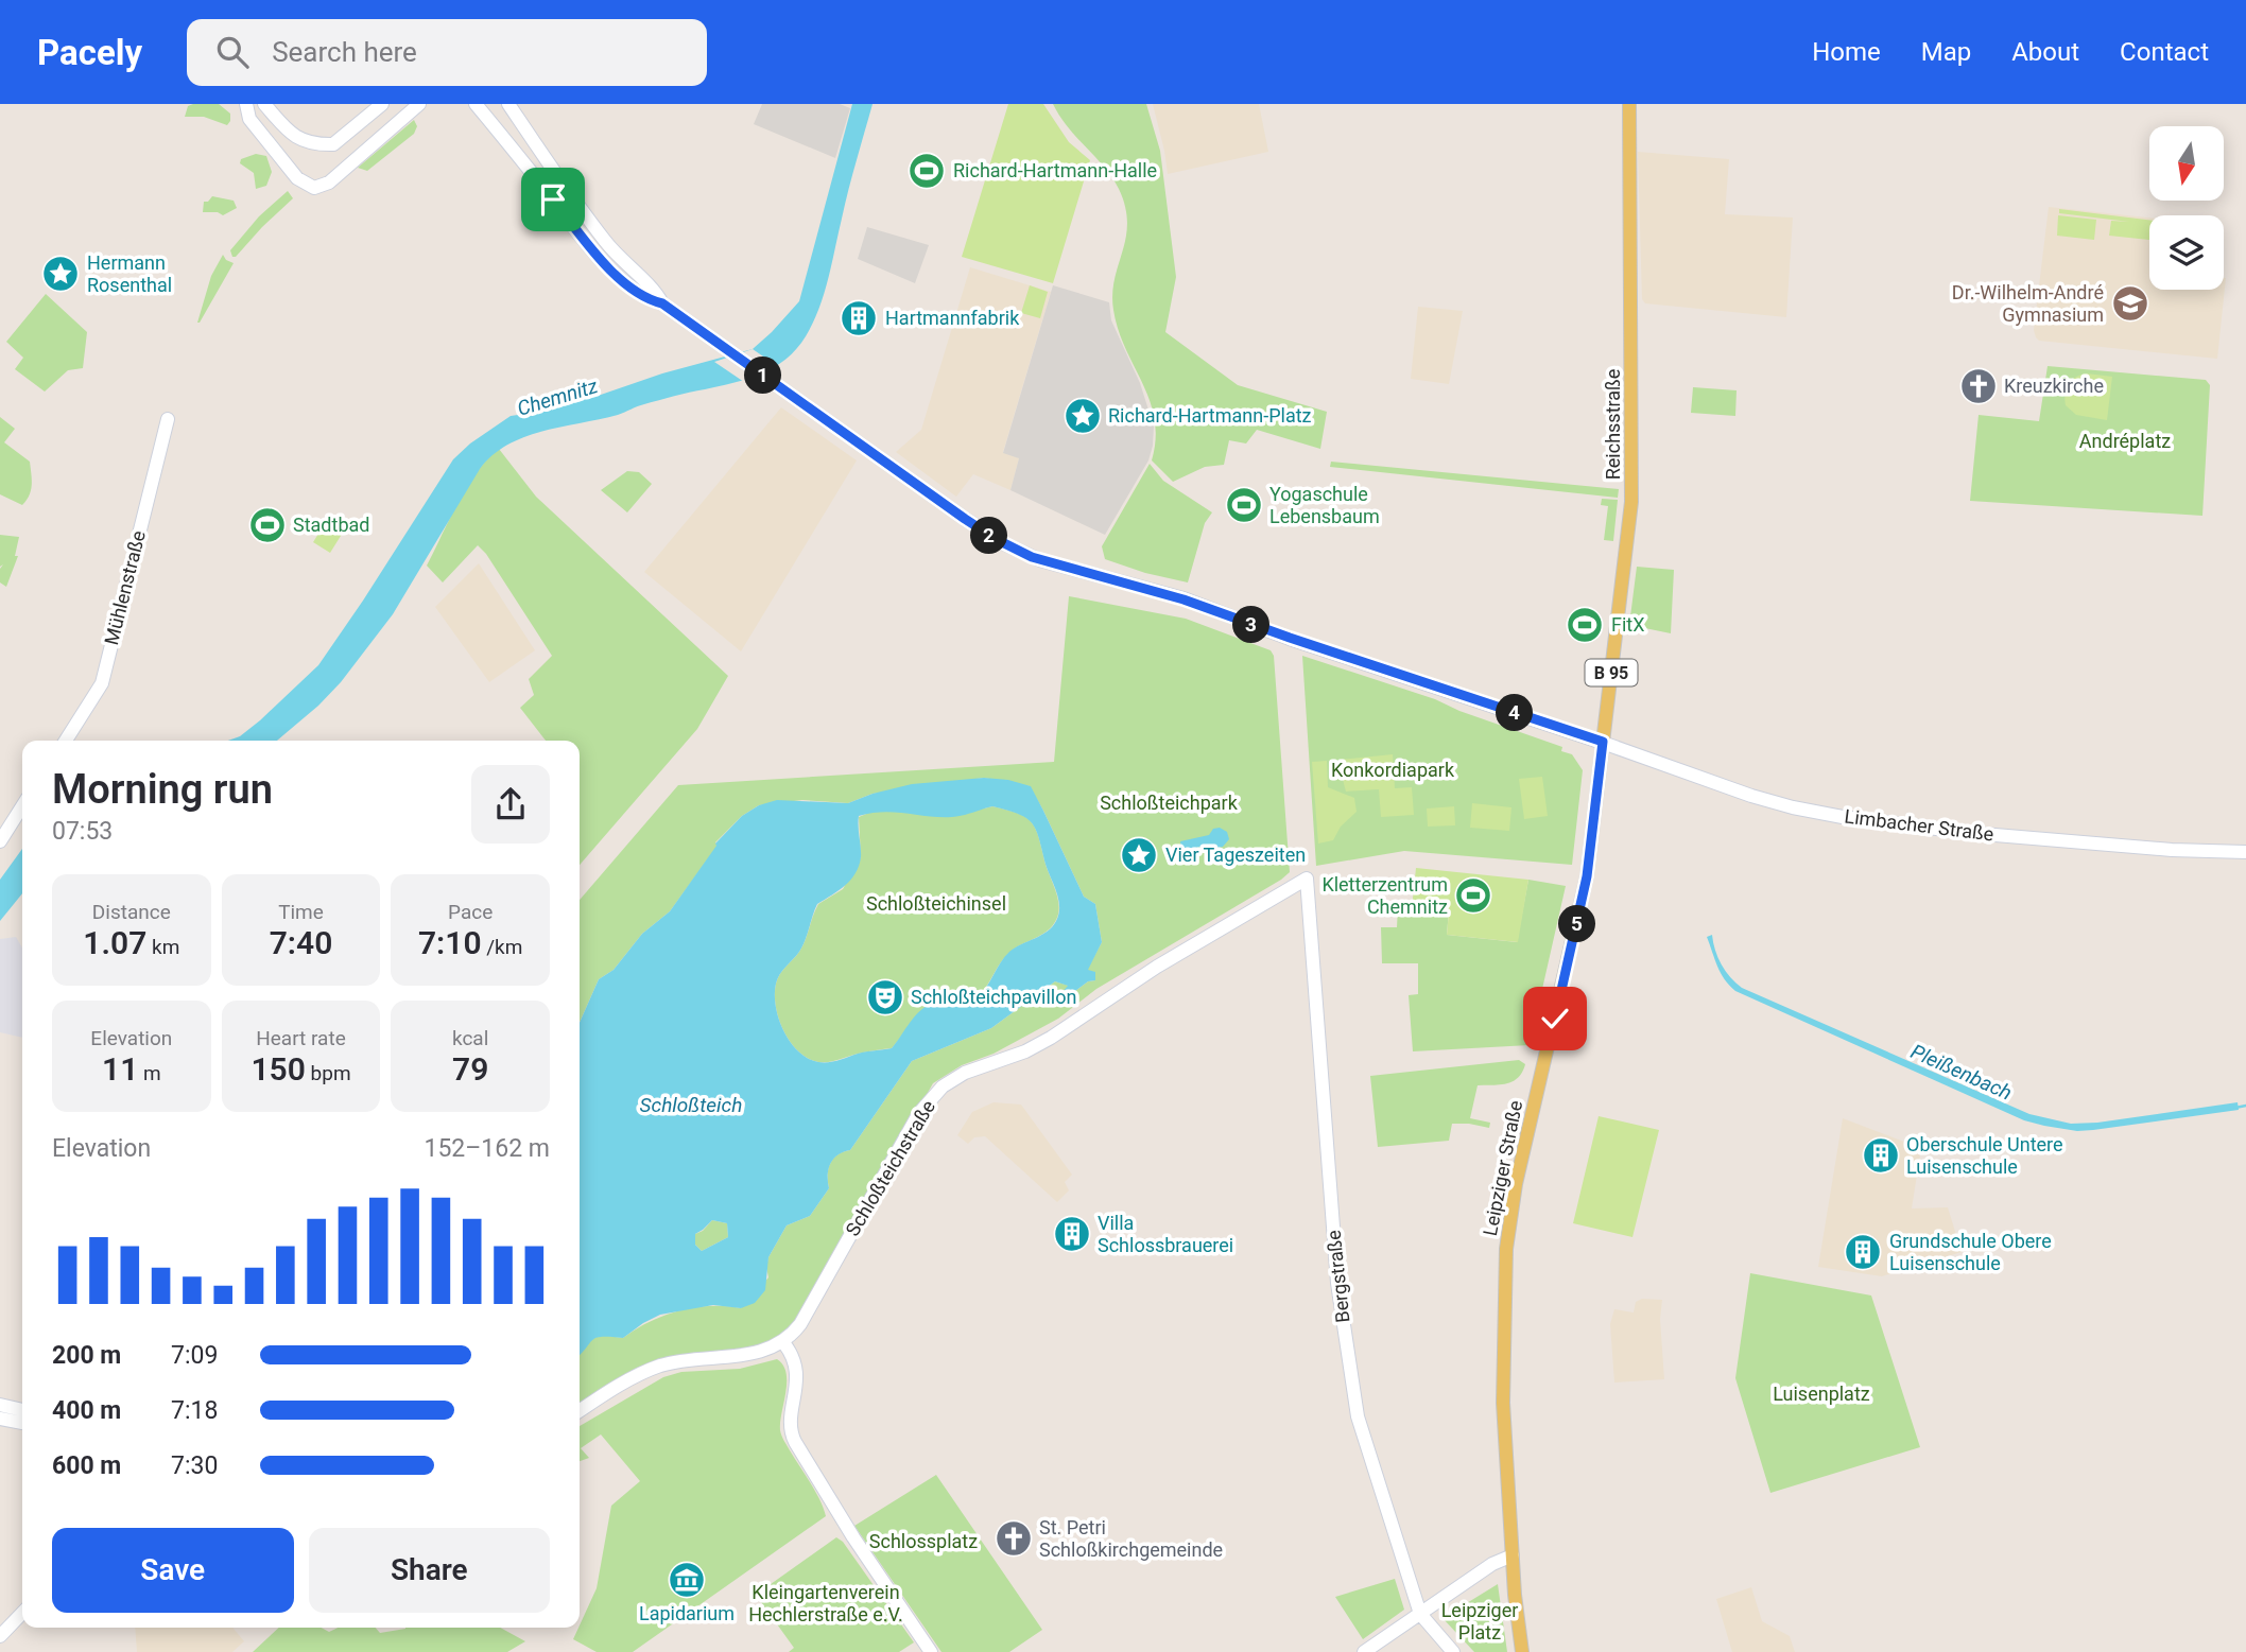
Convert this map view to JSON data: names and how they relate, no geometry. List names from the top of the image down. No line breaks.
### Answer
{"streets":{"main road":["Reichsstraße","Mühlenstraße","B 95","Limbacher Straße","Schloßteichstraße","Leipziger Straße","Bergstraße"]},"crossings":[["Reichsstraße","Limbacher Straße"],["Reichsstraße","Leipziger Straße"],["Limbacher Straße","Leipziger Straße"],["Schloßteichstraße","Bergstraße"]],"water":["Chemnitz","Pleißenbach","Schloßteich"],"parks":["Andréplatz","Konkordiapark","Schloßteichpark","Schloßteichinsel","Luisenplatz","Schlossplatz","Kleingartenverein Hechlerstraße e.V.","Leipziger Platz"],"places":{"sports":["Richard-Hartmann-Halle","Yogaschule Lebensbaum","Stadtbad","FitX","Kletterzentrum Chemnitz"],"place":["Hermann Rosenthal","Richard-Hartmann-Platz","Vier Tageszeiten"],"school or university":["Dr.-Wilhelm-André Gymnasium"],"building":["Hartmannfabrik","Oberschule Untere Luisenschule","Villa Schlossbrauerei","Grundschule Obere Luisenschule"],"church":["Kreuzkirche","St. Petri Schloßkirchgemeinde"],"theatre":["Schloßteichpavillon"],"museum":["Lapidarium"]},"north":"bottom","page":{"header":"Pacely","search":"Search here","nav":["Home","Map","About","Contact"],"pins":["1","2","3","4","5"],"heading":["Morning run","07:53"],"stats":[["Distance","1.07 km"],["Time","7:40"],["Pace","7:10 /km"],["Elevation","11 m"],["Heart rate","150 bpm"],["kcal","79"]],"chart":["Elevation","152–162 m"],"list":[{"name":"200 m","note":"7:09"},{"name":"400 m","note":"7:18"},{"name":"600 m","note":"7:30"}],"buttons":["Save","Share"]}}
